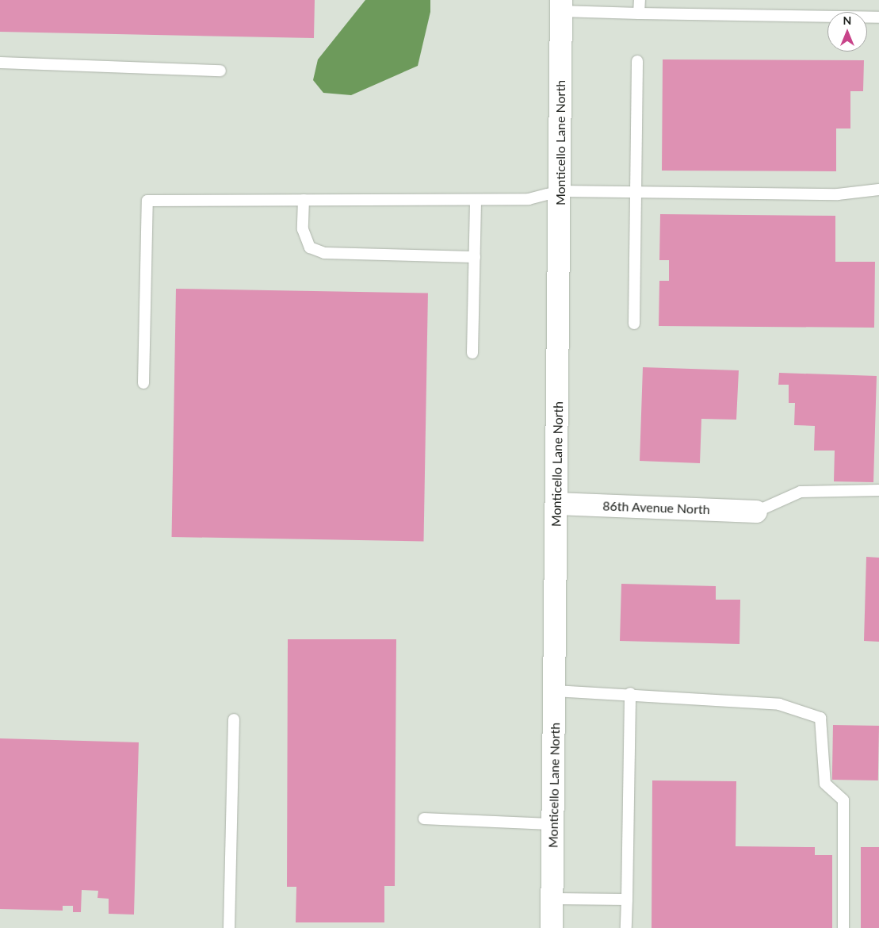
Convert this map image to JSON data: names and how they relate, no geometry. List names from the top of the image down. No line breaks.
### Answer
{"streets":{"street":["Monticello Lane North","86th Avenue North"]},"crossings":[["Monticello Lane North","86th Avenue North"]],"north":"top"}
